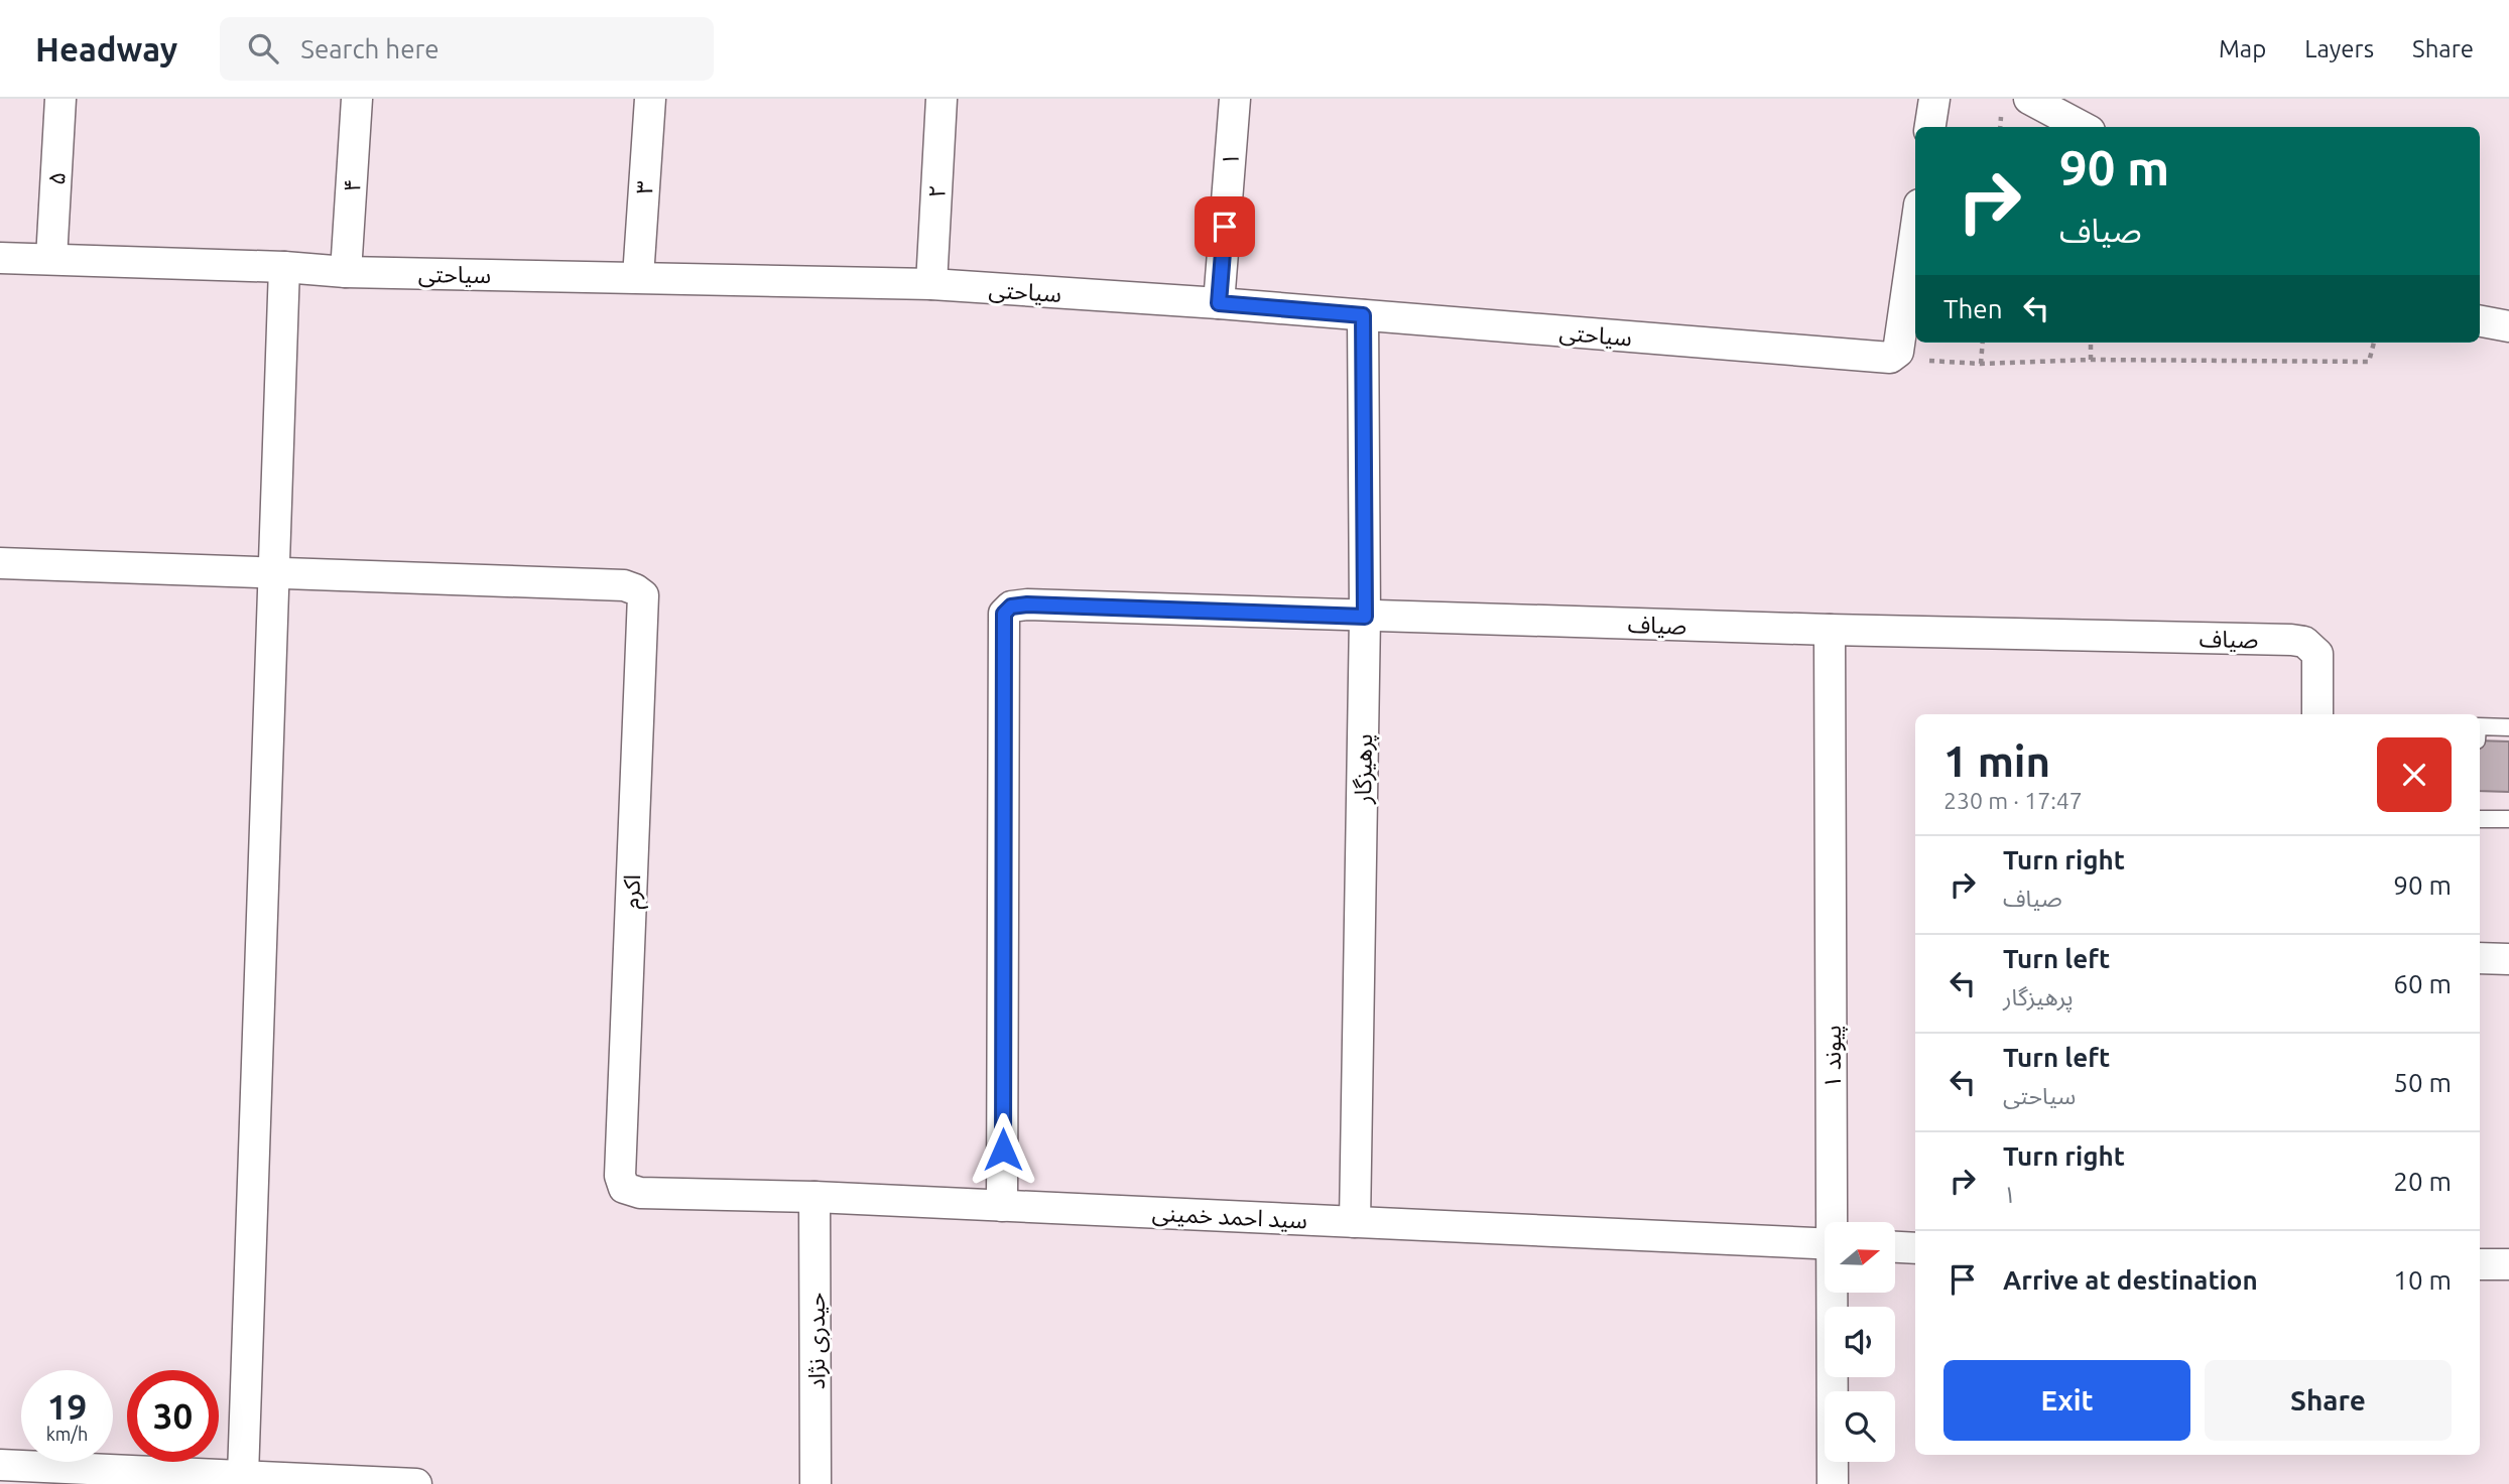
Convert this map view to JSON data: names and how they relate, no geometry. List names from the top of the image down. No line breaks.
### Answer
{"streets":{"street":["۱","۵","۴","۳","۲","سیاحتی","صیاف","پرهیزگار","اکرم","پیوند ۱","سید احمد خمینی","حیدری نژاد"]},"crossings":[["۱","سیاحتی"],["۵","سیاحتی"],["۴","سیاحتی"],["۳","سیاحتی"],["۲","سیاحتی"],["سیاحتی","پرهیزگار"],["صیاف","پرهیزگار"],["صیاف","پیوند ۱"],["صیاف","سید احمد خمینی"],["پرهیزگار","سید احمد خمینی"],["اکرم","سید احمد خمینی"],["سید احمد خمینی","حیدری نژاد"]],"north":"right","page":{"header":"Headway","search":"Search here","nav":["Map","Layers","Share"],"turn":["90 m","صیاف"],"then":"Then","heading":["1 min","230 m · 17:47"],"list":[{"name":"Turn right","note":"صیاف","value":"90 m"},{"name":"Turn left","note":"پرهیزگار","value":"60 m"},{"name":"Turn left","note":"سیاحتی","value":"50 m"},{"name":"Turn right","note":"۱","value":"20 m"},{"name":"Arrive at destination","value":"10 m"}],"buttons":["Exit","Share"],"speed":"19 km/h","limit":"30"}}
